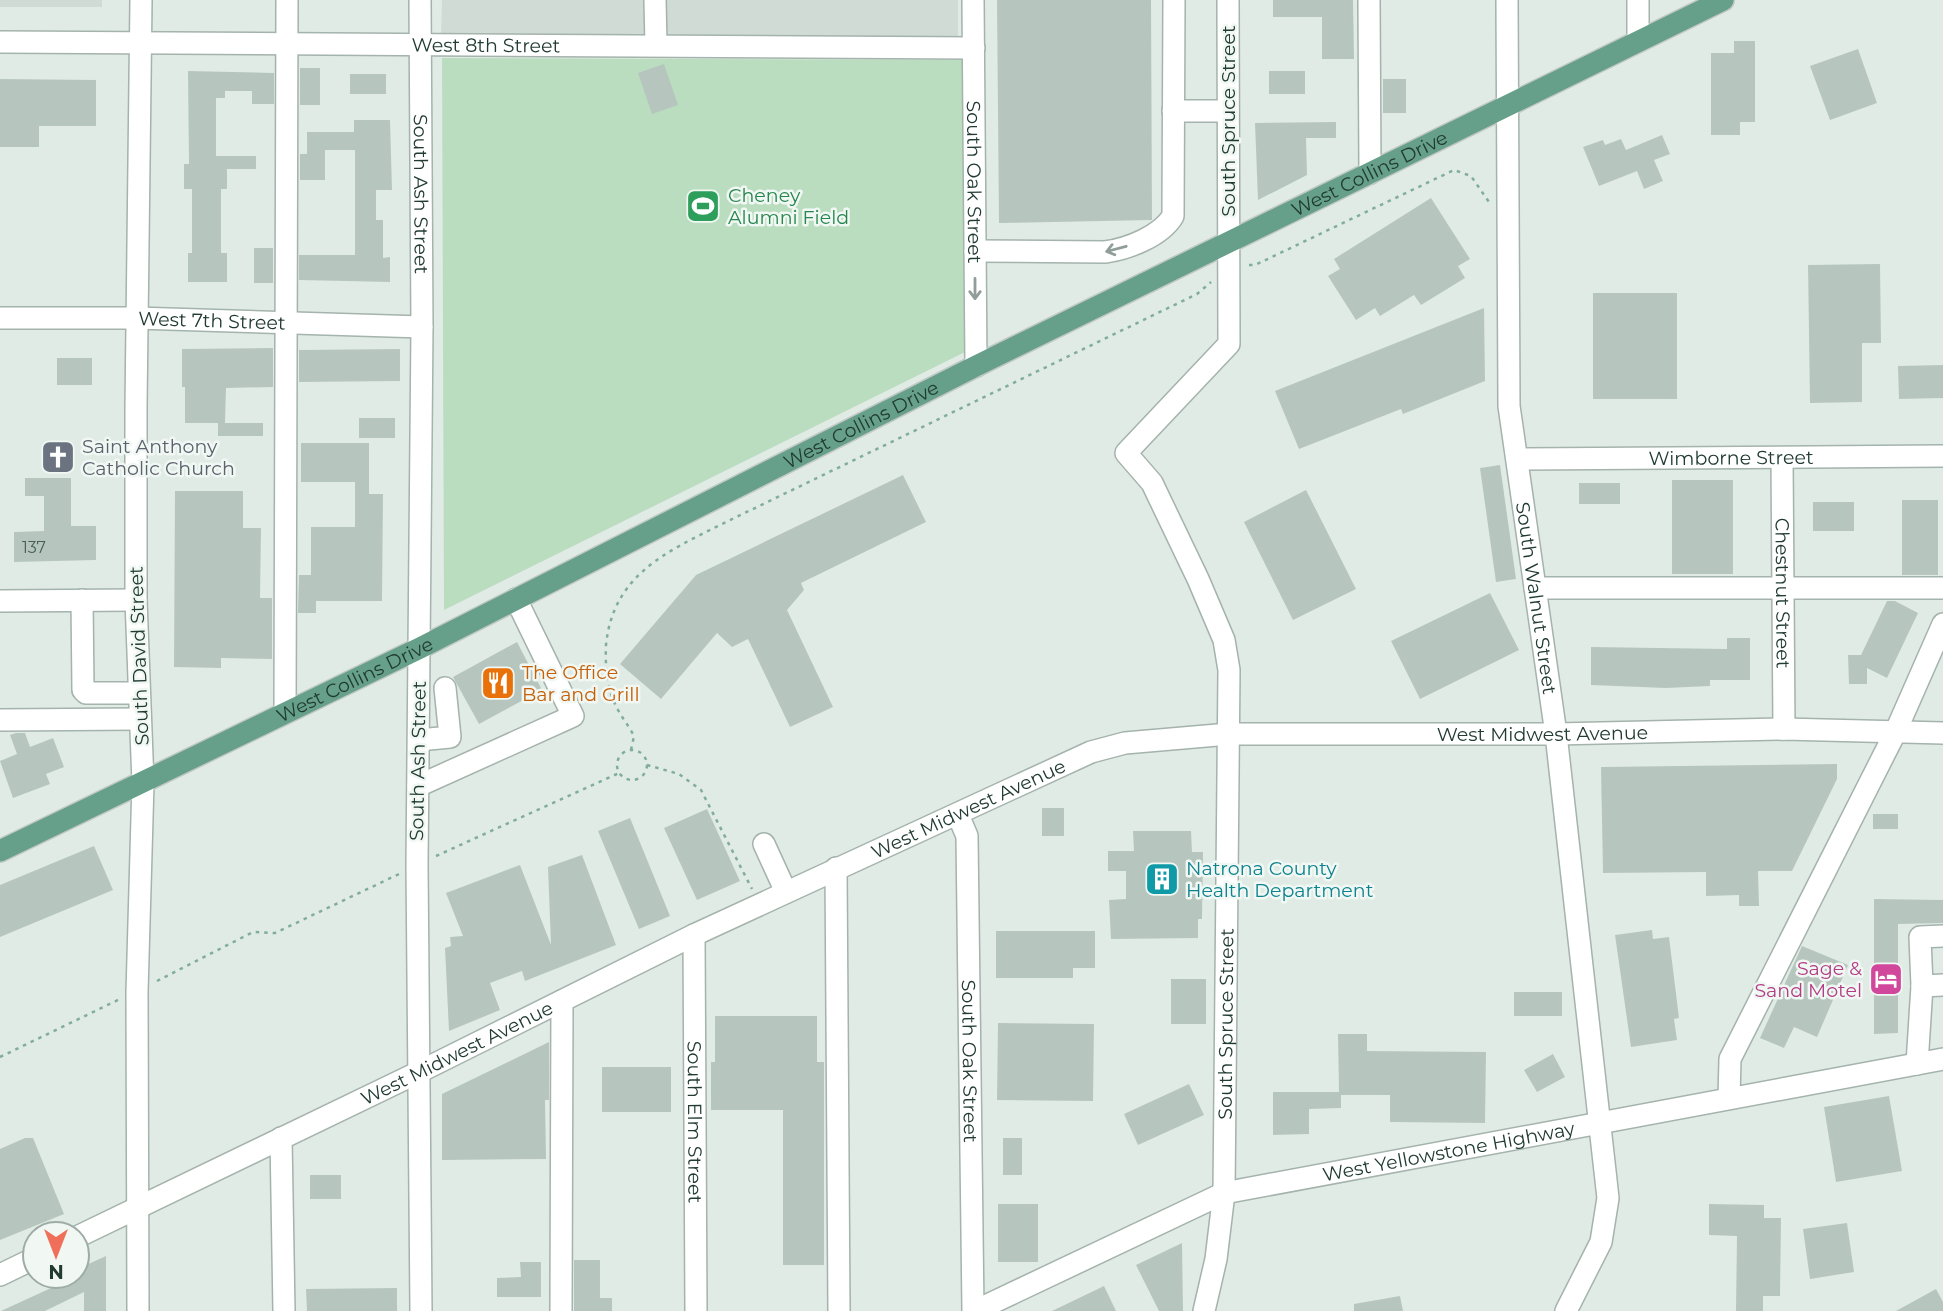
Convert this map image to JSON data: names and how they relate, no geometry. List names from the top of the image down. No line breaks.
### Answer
{"streets":{"main road":["West Collins Drive"],"street":["West 8th Street","South Spruce Street","South Oak Street","South Ash Street","West 7th Street","Wimborne Street","Chestnut Street","South Walnut Street","South David Street","West Midwest Avenue","South Elm Street","West Yellowstone Highway"]},"crossings":[["West 8th Street","South Oak Street"],["West 8th Street","South Ash Street"],["West 8th Street","South David Street"],["South Spruce Street","West Collins Drive"],["South Spruce Street","West Midwest Avenue"],["South Spruce Street","West Yellowstone Highway"],["West Collins Drive","South Oak Street"],["West Collins Drive","South Ash Street"],["West Collins Drive","South Walnut Street"],["West Collins Drive","South David Street"],["South Oak Street","West Midwest Avenue"],["South Oak Street","West Yellowstone Highway"],["South Ash Street","West 7th Street"],["South Ash Street","West Midwest Avenue"],["West 7th Street","South David Street"],["Wimborne Street","Chestnut Street"],["Wimborne Street","South Walnut Street"],["Chestnut Street","West Midwest Avenue"],["South Walnut Street","West Midwest Avenue"],["South Walnut Street","West Yellowstone Highway"],["South David Street","West Midwest Avenue"],["West Midwest Avenue","South Elm Street"]],"places":{"sports":["Cheney Alumni Field"],"church":["Saint Anthony Catholic Church"],"restaurant":["The Office Bar and Grill"],"building":["Natrona County Health Department"],"hotel":["Sage & Sand Motel"]},"house_numbers":["137"],"north":"bottom"}
